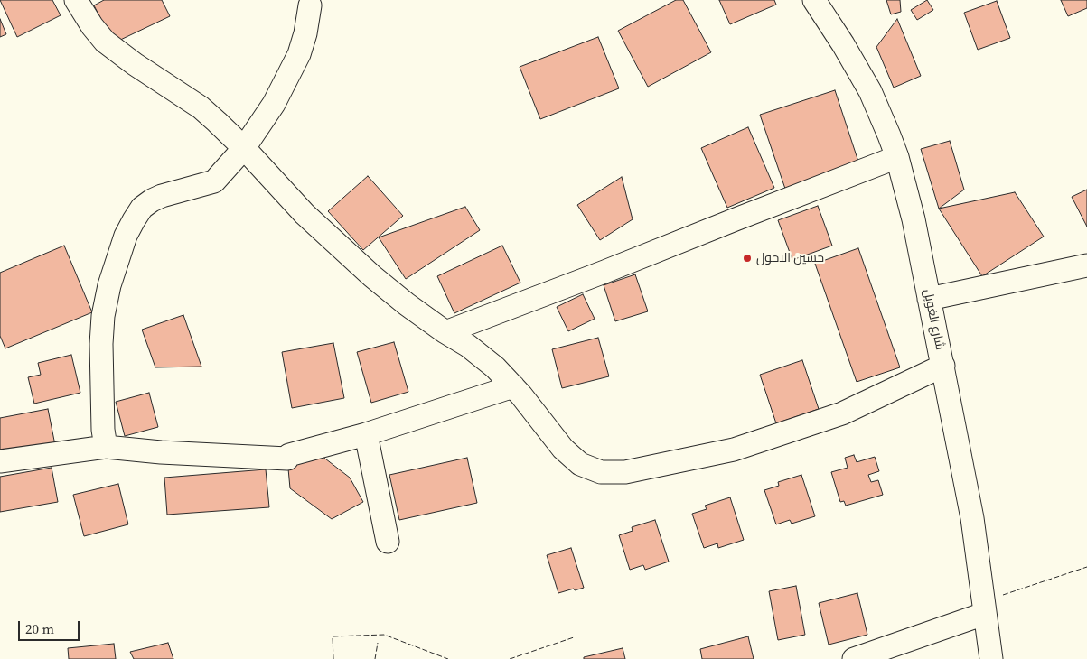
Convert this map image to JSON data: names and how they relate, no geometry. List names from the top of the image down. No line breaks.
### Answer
{"streets":{"street":["شارع الغويل"]},"places":["حسين الاحول"],"scale_bar":"20 m"}
